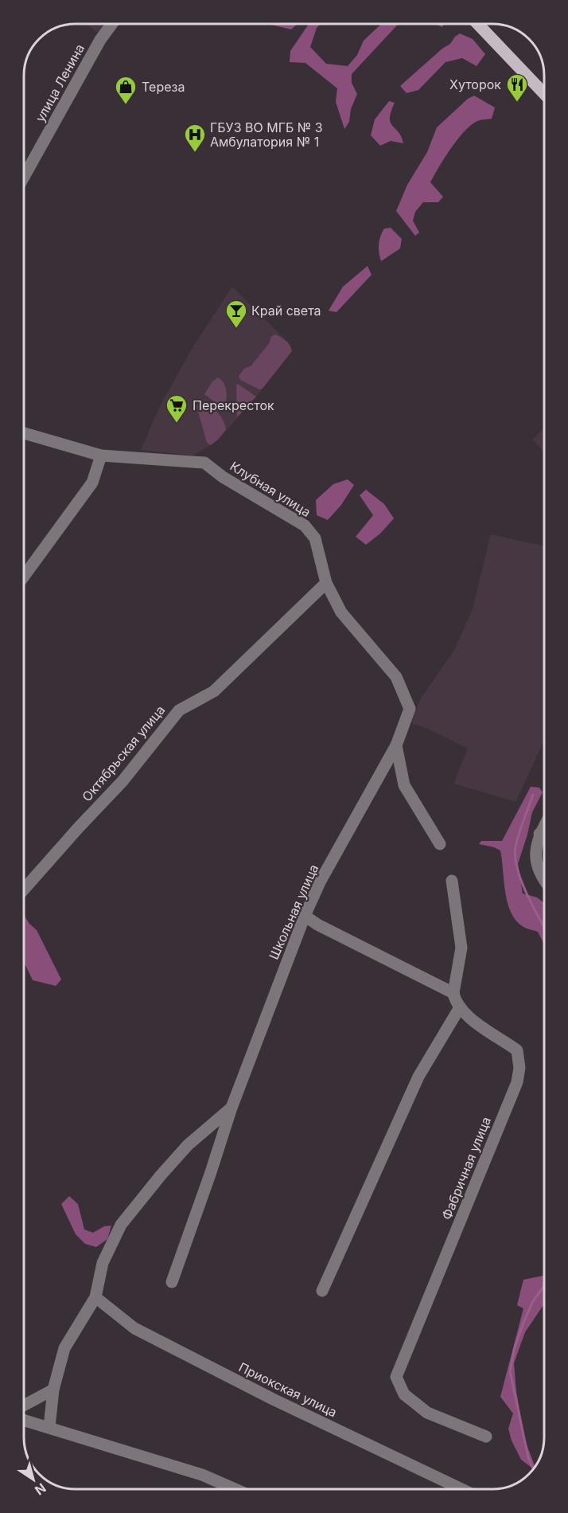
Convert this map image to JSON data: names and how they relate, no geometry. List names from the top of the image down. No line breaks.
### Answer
{"streets":{"street":["улица Ленина","Клубная улица","Октябрьская улица","Школьная улица","Фабричная улица","Приокская улица"]},"crossings":[["Клубная улица","Октябрьская улица"],["Клубная улица","Школьная улица"],["Школьная улица","Приокская улица"]],"places":{"restaurant":["Хуторок"],"shop":["Тереза"],"hospital":["ГБУЗ ВО МГБ № 3 Амбулатория № 1"],"bar":["Край света"],"supermarket":["Перекресток"]},"north":"bottom right"}
